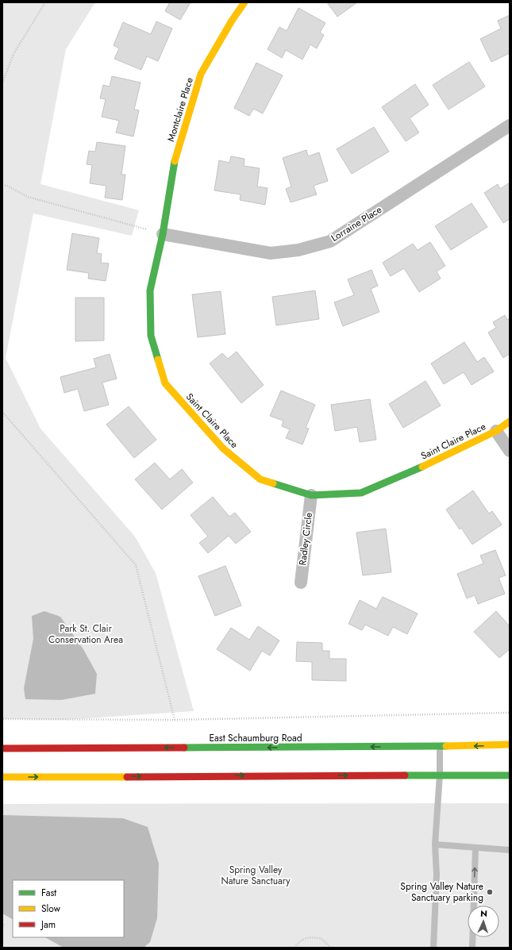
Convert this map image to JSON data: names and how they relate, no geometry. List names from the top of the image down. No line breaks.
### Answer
{"streets":{"main road":["Montclaire Place","Saint Claire Place","East Schaumburg Road"],"street":["Lorraine Place","Radley Circle"]},"crossings":[["Montclaire Place","Lorraine Place"],["Montclaire Place","Saint Claire Place"],["Lorraine Place","Saint Claire Place"],["Saint Claire Place","Radley Circle"]],"parks":["Park St. Clair Conservation Area","Spring Valley Nature Sanctuary"],"places":["Spring Valley Nature Sanctuary parking"],"legend":["Fast","Slow","Jam"],"north":"top"}
